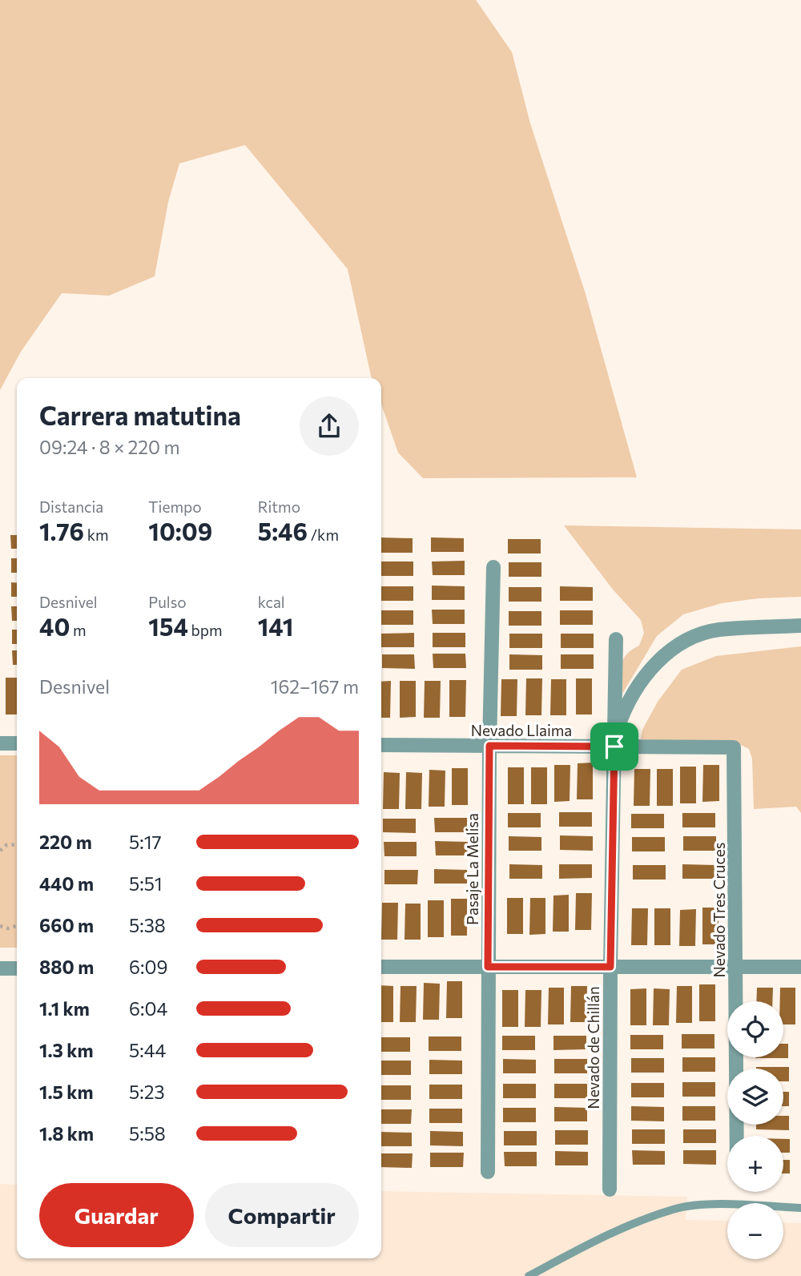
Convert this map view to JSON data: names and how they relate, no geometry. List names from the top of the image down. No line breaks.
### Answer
{"streets":{"street":["Nevado Llaima","Pasaje La Melisa","Nevado Tres Cruces","Nevado de Chillán"]},"crossings":[["Nevado Llaima","Pasaje La Melisa"],["Nevado Llaima","Nevado Tres Cruces"],["Nevado Llaima","Nevado de Chillán"]],"page":{"heading":["Carrera matutina","09:24 · 8 × 220 m"],"stats":[["Distancia","1.76 km"],["Tiempo","10:09"],["Ritmo","5:46 /km"],["Desnivel","40 m"],["Pulso","154 bpm"],["kcal","141"]],"chart":["Desnivel","162–167 m"],"list":[{"name":"220 m","note":"5:17"},{"name":"440 m","note":"5:51"},{"name":"660 m","note":"5:38"},{"name":"880 m","note":"6:09"},{"name":"1.1 km","note":"6:04"},{"name":"1.3 km","note":"5:44"},{"name":"1.5 km","note":"5:23"},{"name":"1.8 km","note":"5:58"}],"map_buttons":["+","−"],"buttons":["Guardar","Compartir"]}}
